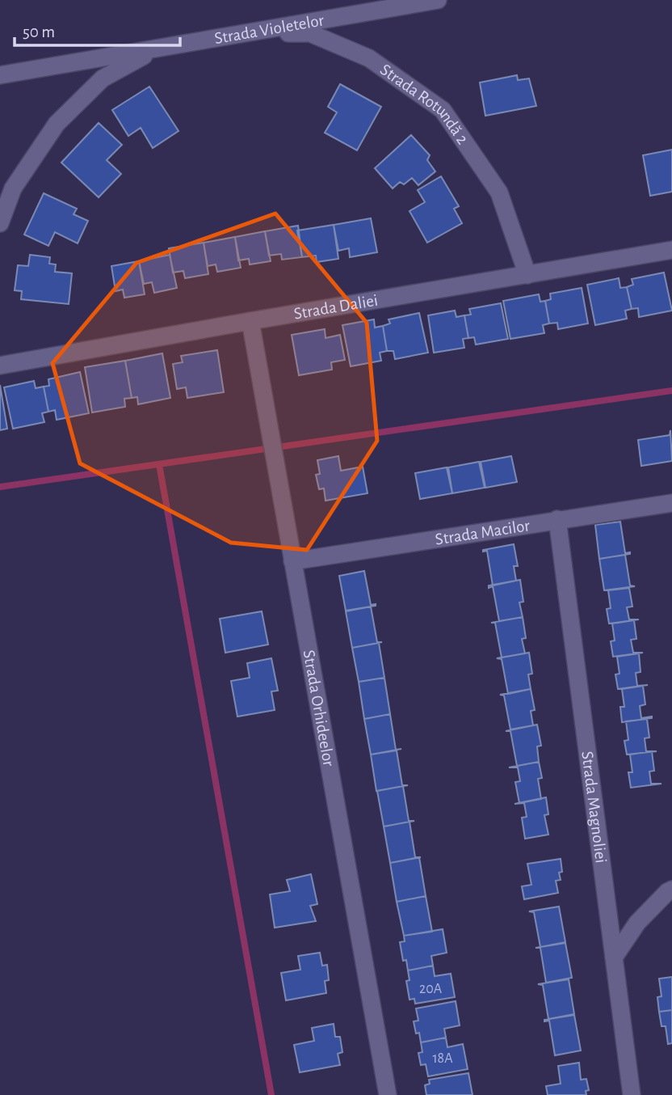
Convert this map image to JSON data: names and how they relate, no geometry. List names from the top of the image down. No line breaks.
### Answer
{"streets":{"street":["Strada Violetelor","Strada Rotundă 2","Strada Daliei","Strada Macilor","Strada Orhideelor","Strada Magnoliei"]},"crossings":[["Strada Violetelor","Strada Rotundă 2"],["Strada Rotundă 2","Strada Daliei"],["Strada Daliei","Strada Orhideelor"],["Strada Macilor","Strada Orhideelor"],["Strada Macilor","Strada Magnoliei"]],"house_numbers":["20A","18A"],"scale_bar":"50 m"}
